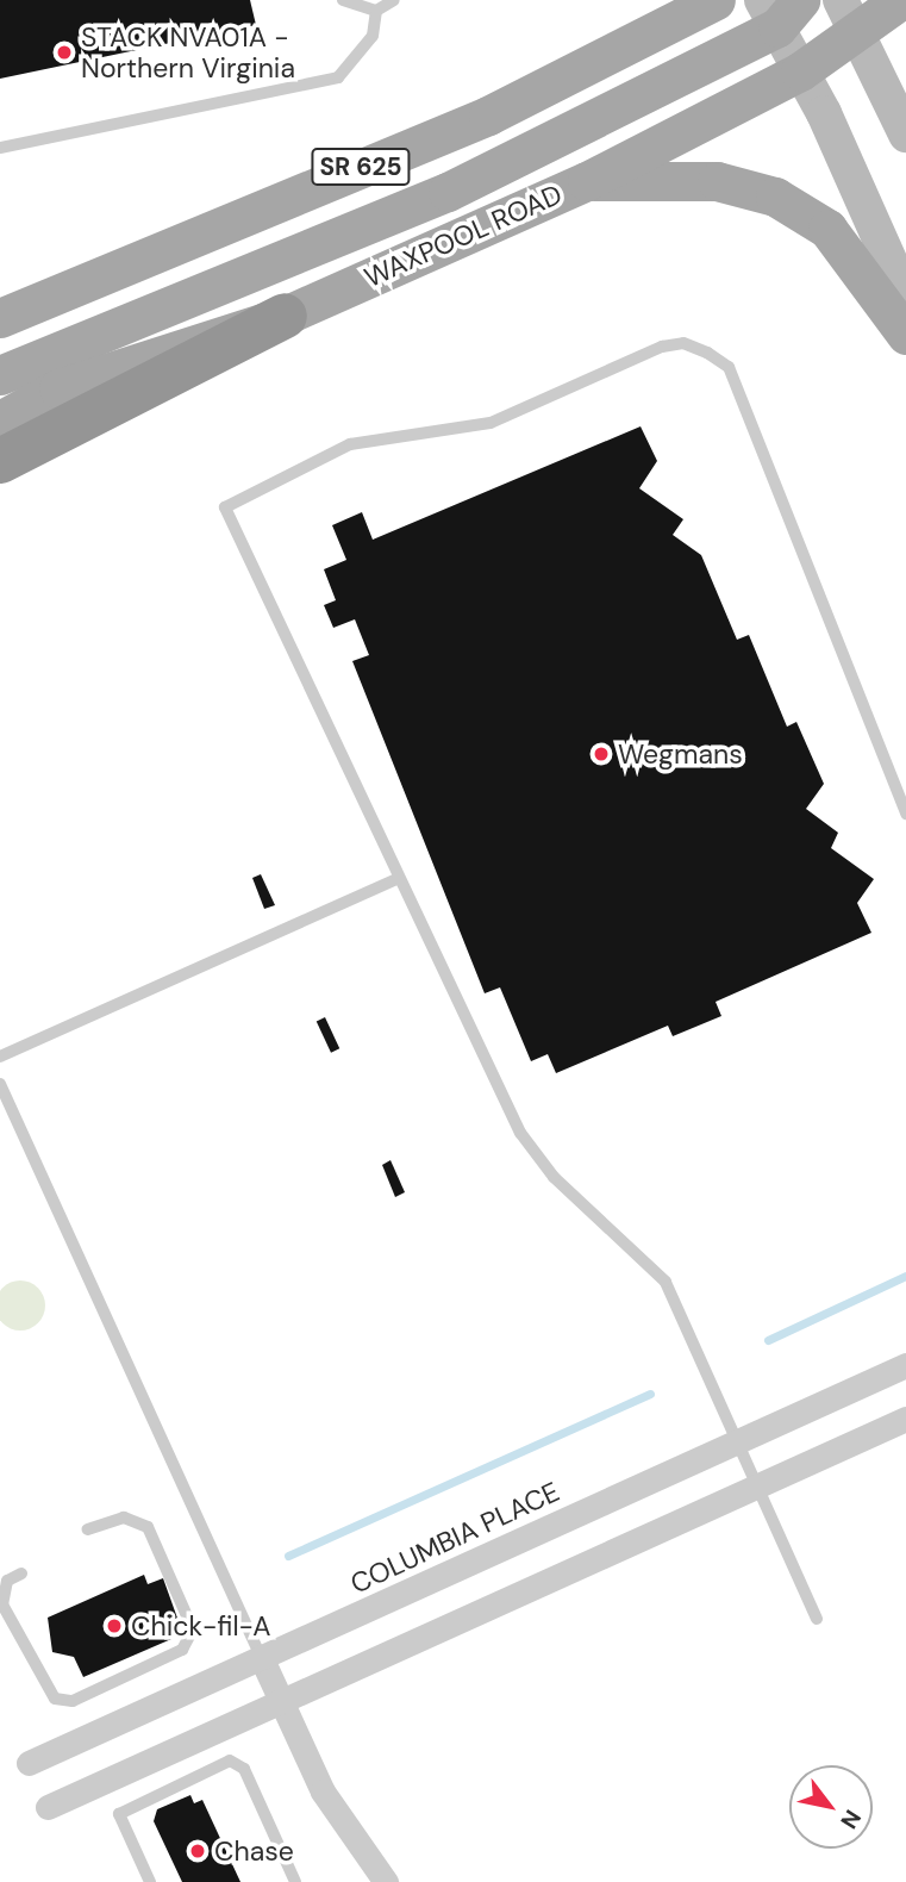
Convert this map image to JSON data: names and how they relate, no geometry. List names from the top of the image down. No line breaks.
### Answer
{"streets":{"main road":["SR 625","WAXPOOL ROAD"],"street":["COLUMBIA PLACE"]},"places":["STACK NVA01A - Northern Virginia","Wegmans","Chick-fil-A","Chase"],"north":"bottom right"}
